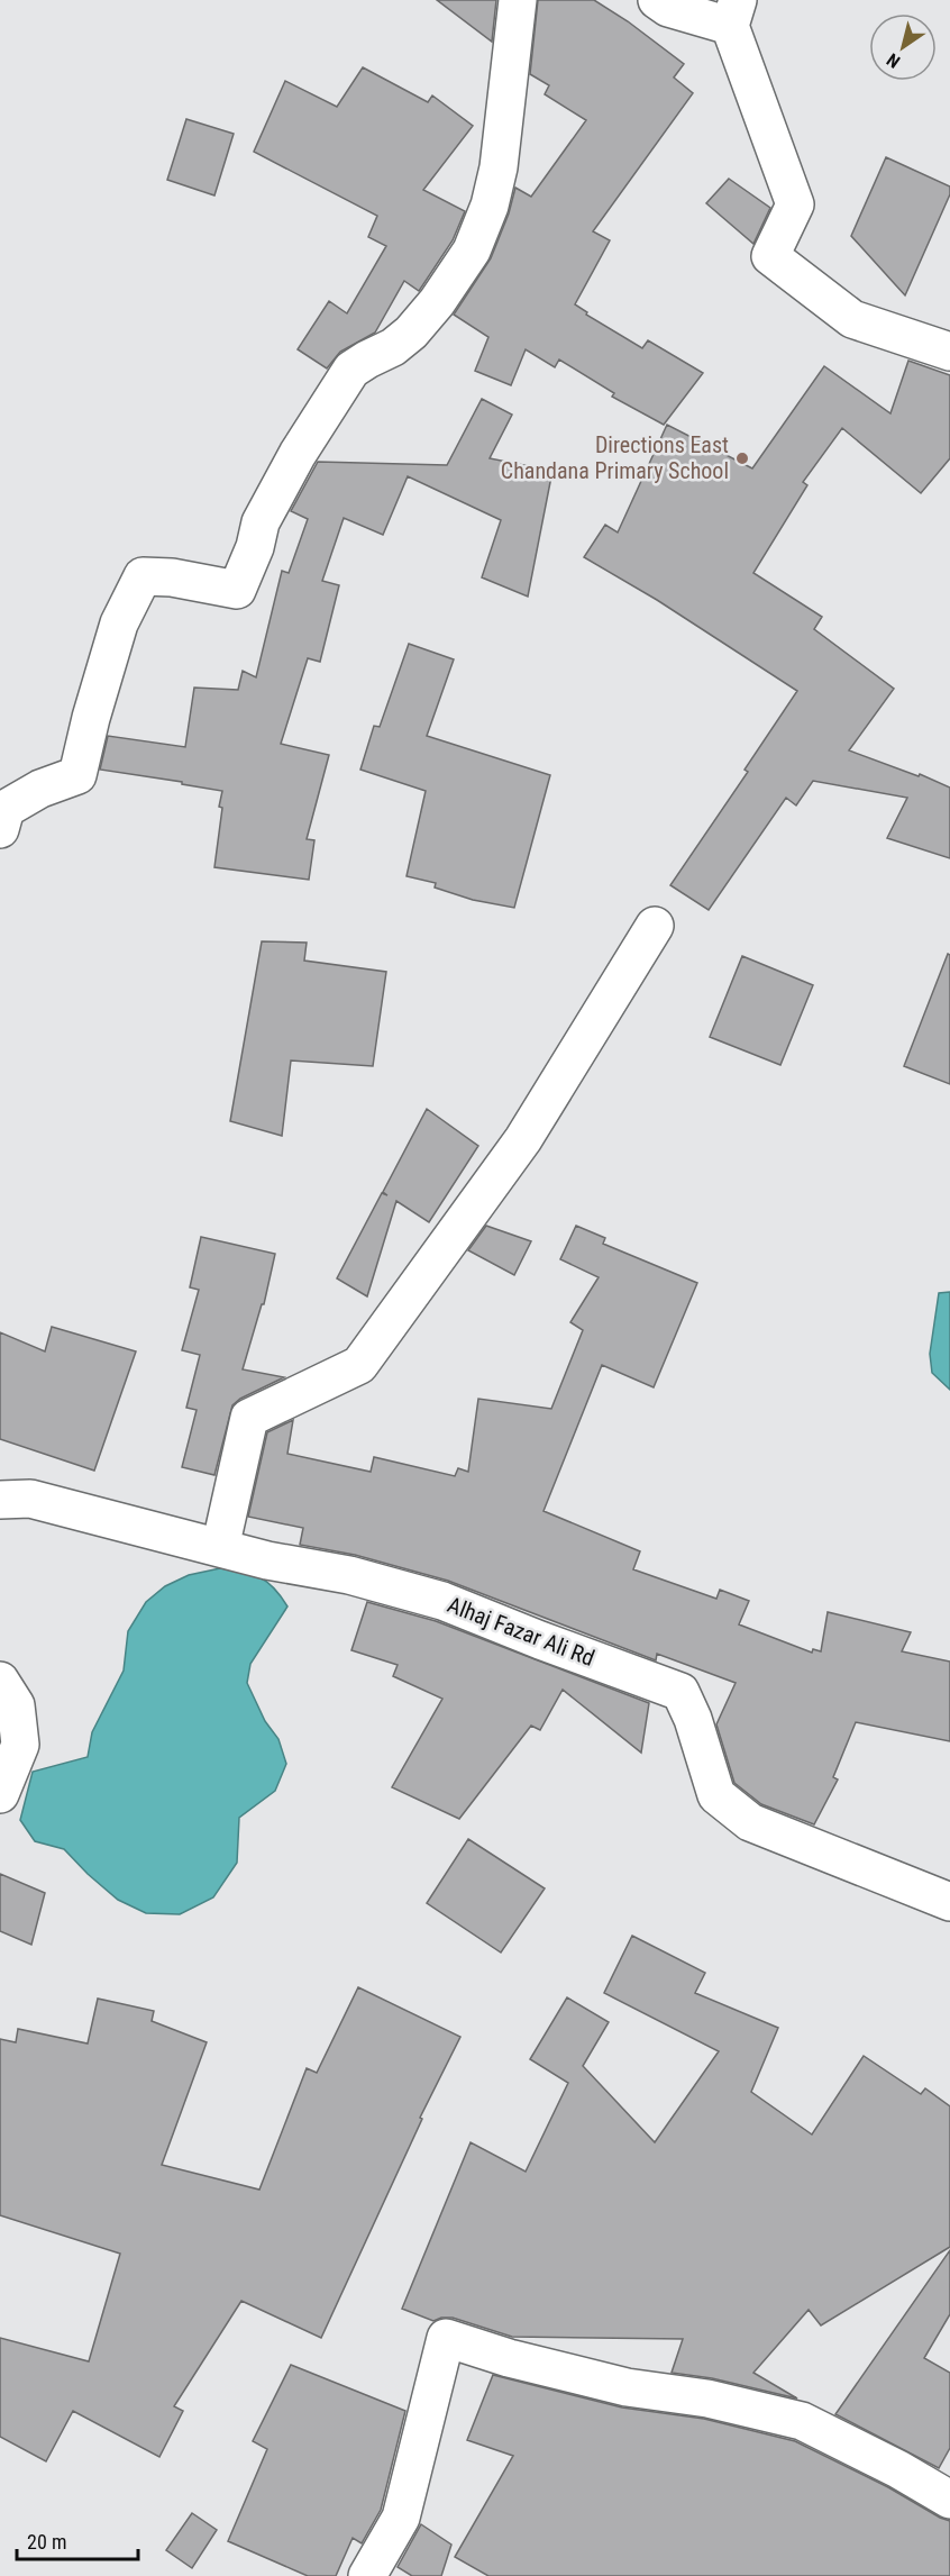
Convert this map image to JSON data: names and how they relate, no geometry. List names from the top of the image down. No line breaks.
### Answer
{"streets":{"street":["Alhaj Fazar Ali Rd"]},"places":["Directions East Chandana Primary School"],"scale_bar":"20 m","north":"bottom left"}
